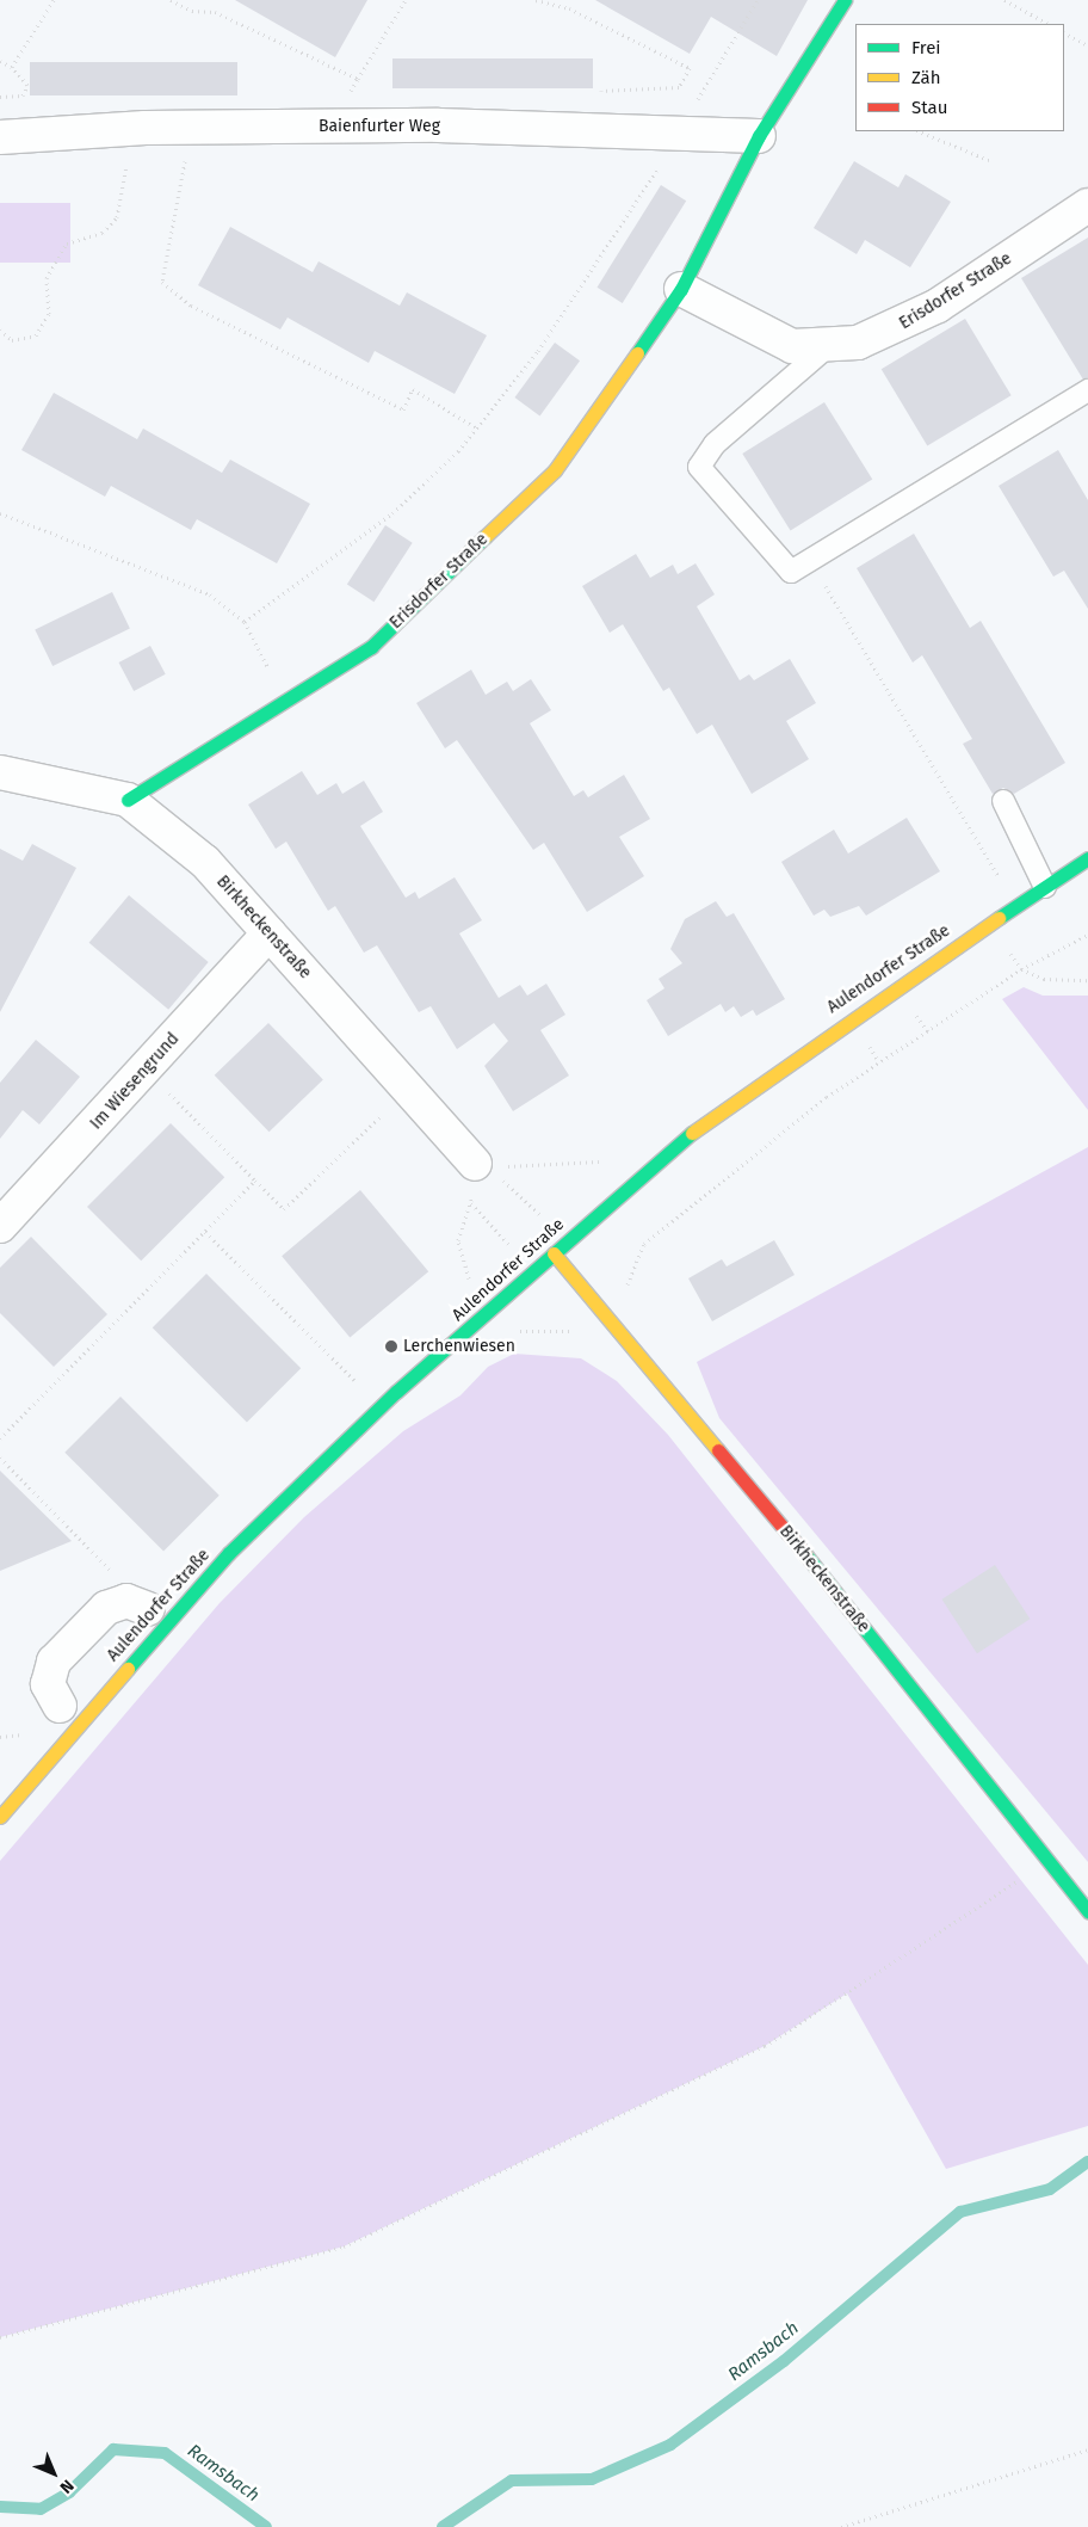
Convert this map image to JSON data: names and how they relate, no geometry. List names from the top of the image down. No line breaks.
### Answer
{"streets":{"street":["Baienfurter Weg","Erisdorfer Straße","Birkheckenstraße","Aulendorfer Straße","Im Wiesengrund"]},"crossings":[["Baienfurter Weg","Erisdorfer Straße"],["Erisdorfer Straße","Birkheckenstraße"],["Birkheckenstraße","Aulendorfer Straße"],["Birkheckenstraße","Im Wiesengrund"]],"water":["Ramsbach"],"places":["Lerchenwiesen"],"legend":["Frei","Zäh","Stau"],"north":"bottom right"}
